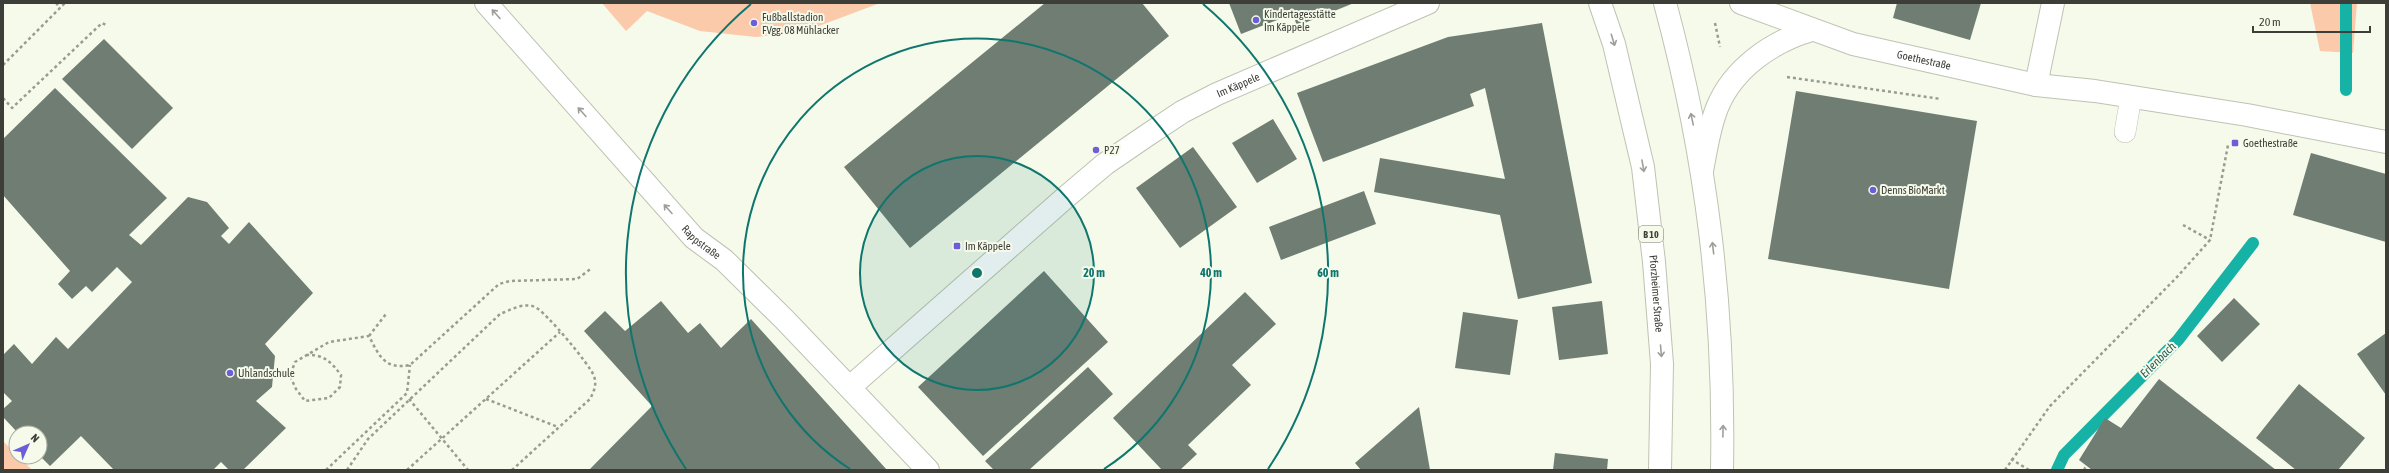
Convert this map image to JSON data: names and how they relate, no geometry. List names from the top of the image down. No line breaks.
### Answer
{"streets":{"street":["Goethestraße","Im Käppele","B 10","Rappstraße","Pforzheimer Straße"]},"crossings":[["Im Käppele","Rappstraße"]],"one_way":["Rappstraße"],"water":["Erlenbach"],"places":{"other":["Kindertagesstätte Im Käppele","Fußballstadion FVgg. 08 Mühlacker","P27","Denns BioMarkt","Uhlandschule"],"transit":["Goethestraße","Im Käppele"]},"scale_bar":"20 m","north":"top right","rings":["20 m","40 m","60 m"]}
